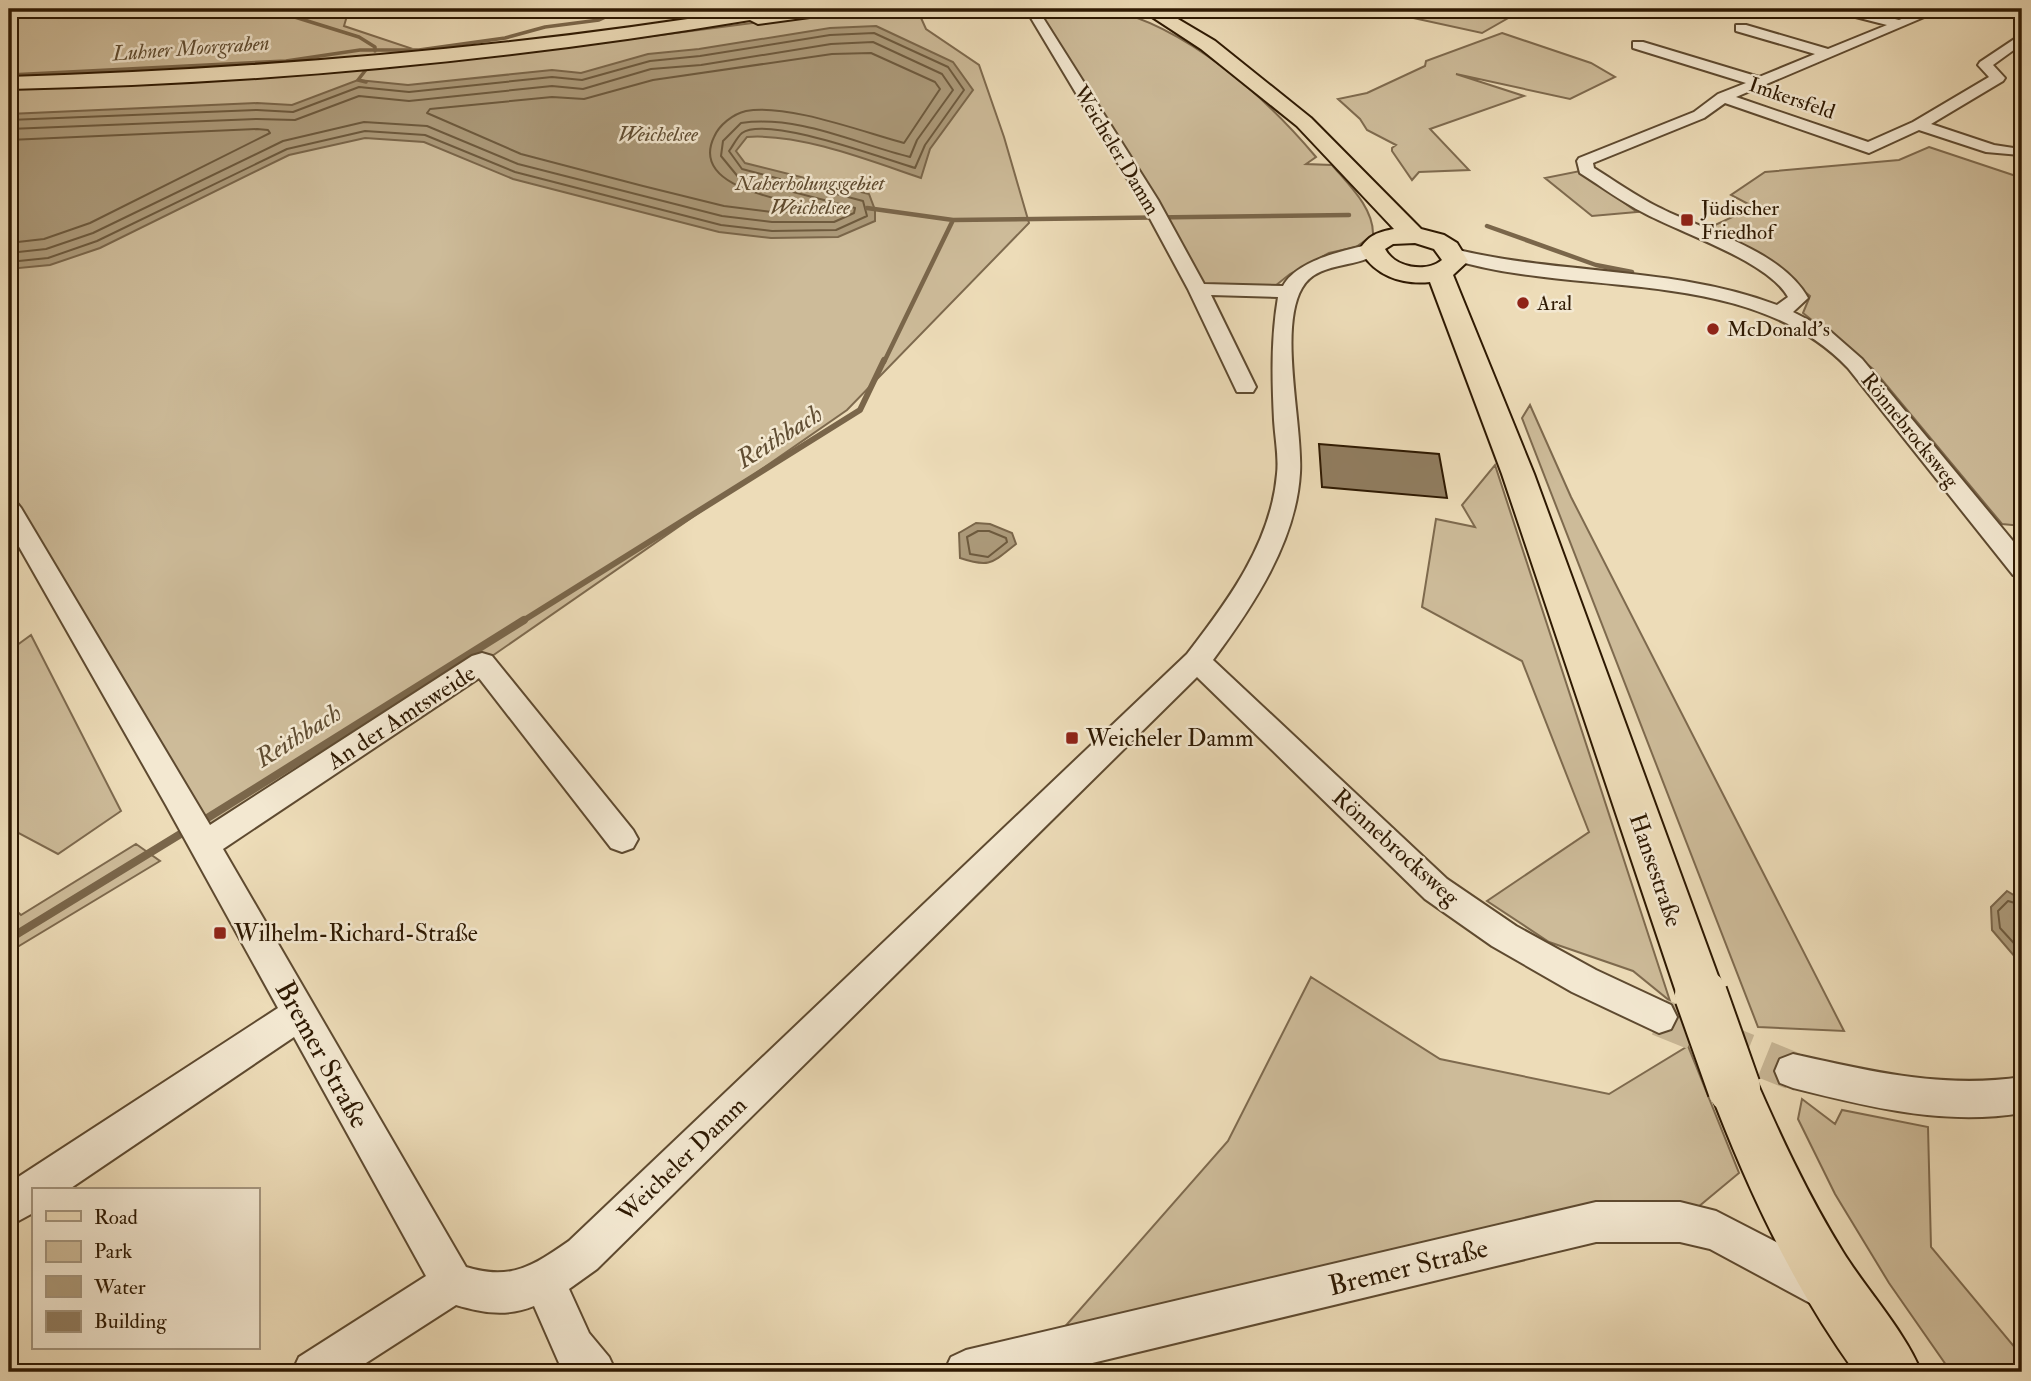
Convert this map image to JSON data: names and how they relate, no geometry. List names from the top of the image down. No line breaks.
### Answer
{"streets":{"main road":["Hansestraße"],"street":["Imkersfeld","Weicheler Damm","Rönnebrocksweg","An der Amtsweide","Bremer Straße"]},"crossings":[["Imkersfeld","Rönnebrocksweg"],["Weicheler Damm","Rönnebrocksweg"],["Rönnebrocksweg","Hansestraße"],["An der Amtsweide","Bremer Straße"],["Hansestraße","Bremer Straße"]],"water":["Luhner Moorgraben","Weichelsee","Reithbach"],"parks":["Naherholungsgebiet Weichelsee"],"places":{"transit":["Jüdischer Friedhof","Weicheler Damm","Wilhelm-Richard-Straße"],"other":["Aral","McDonald's"]},"legend":["Road","Park","Water","Building"]}
